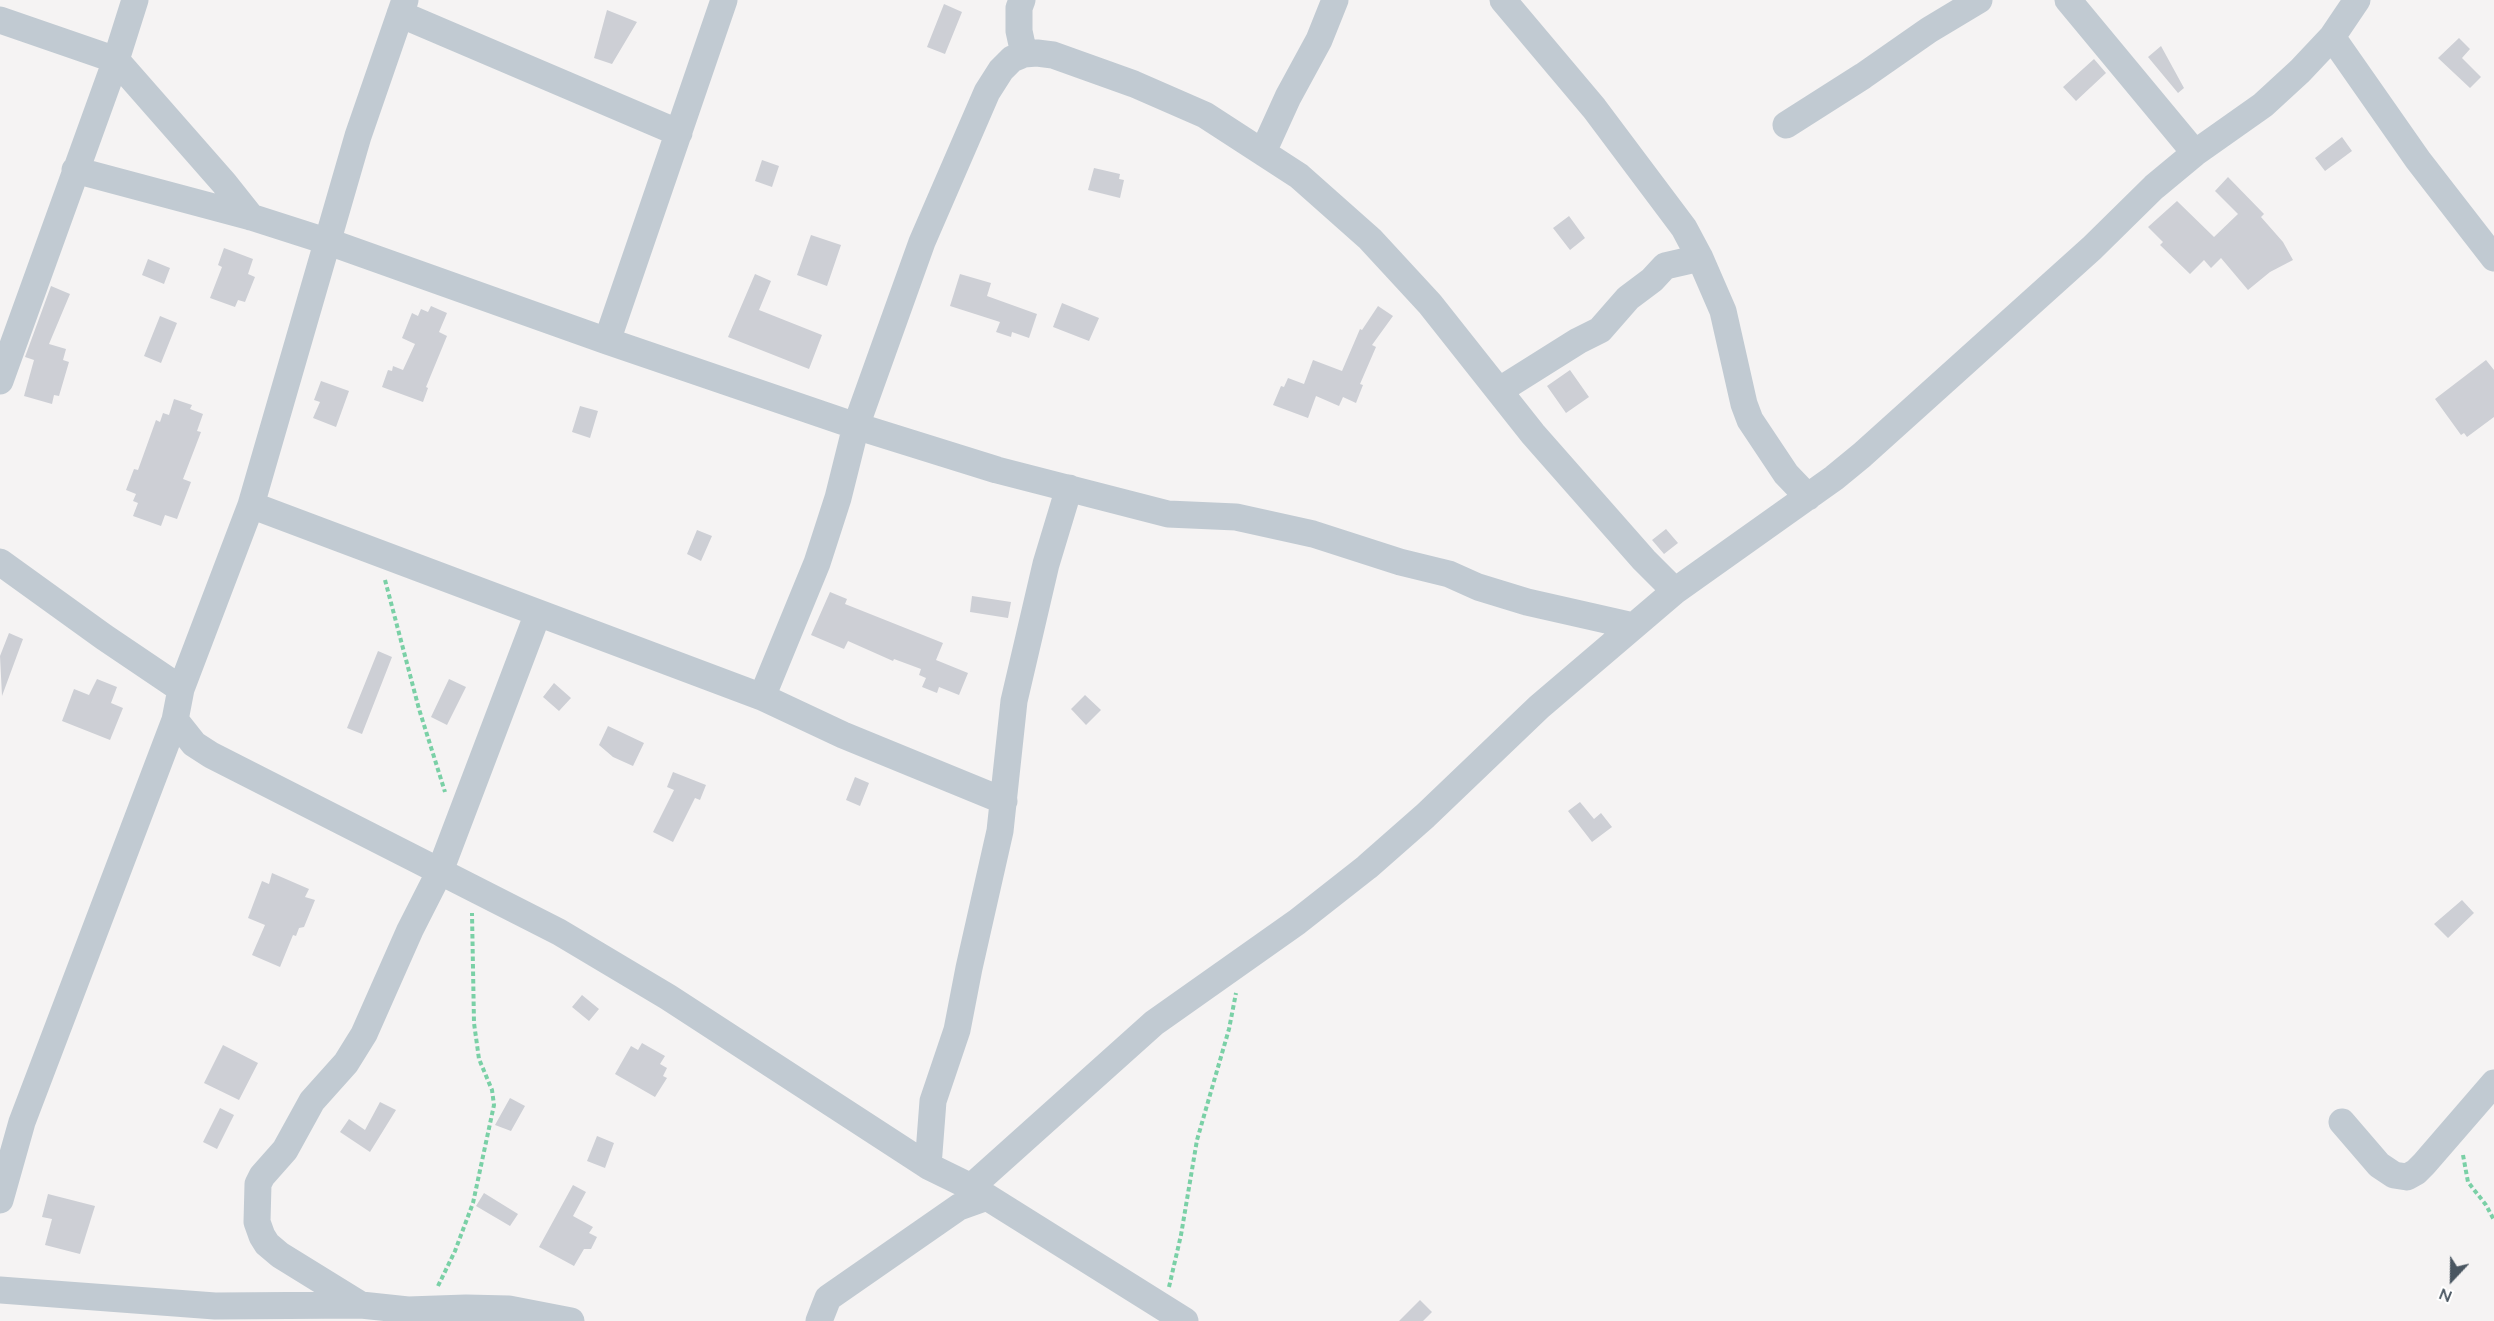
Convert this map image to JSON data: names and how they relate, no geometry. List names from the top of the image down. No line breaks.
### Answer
{"north":"bottom"}
